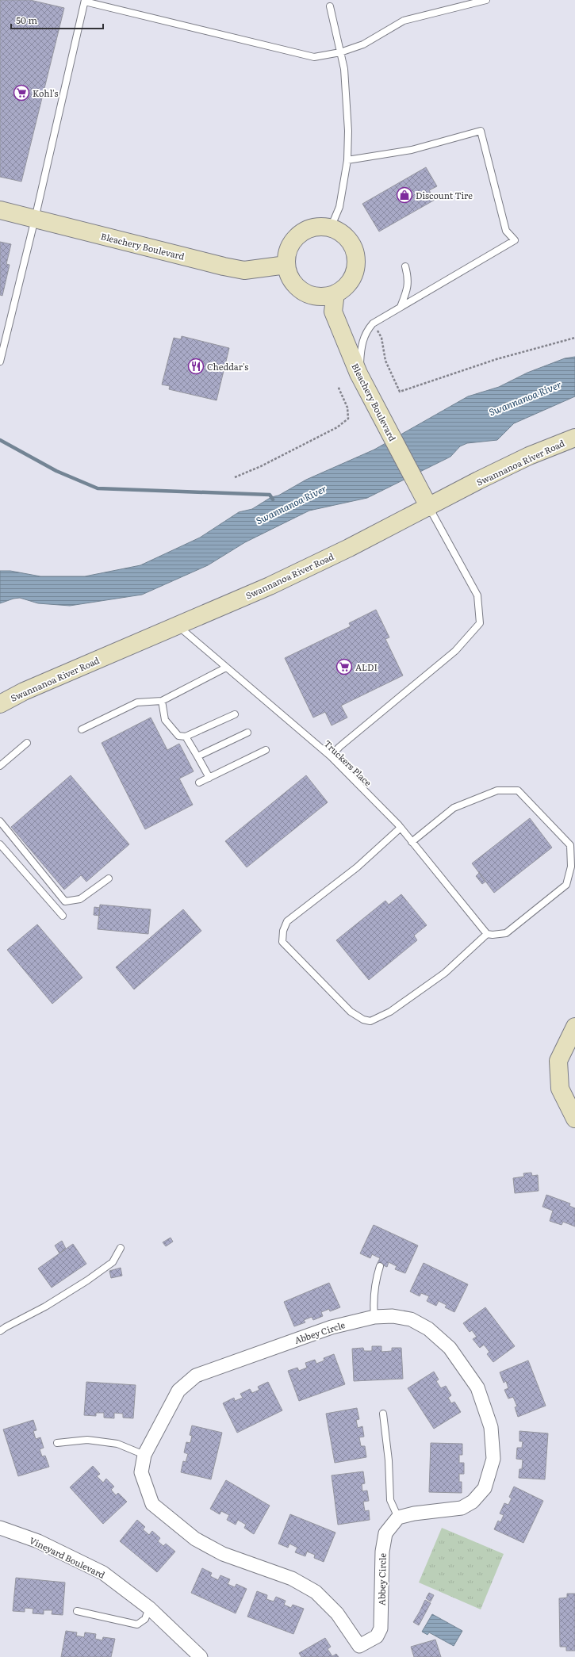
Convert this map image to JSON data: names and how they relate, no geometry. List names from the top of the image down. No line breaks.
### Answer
{"streets":{"street":["Bleachery Boulevard","Swannanoa River Road","Abbey Circle","Vineyard Boulevard"],"lane":["Truckers Place"]},"crossings":[["Bleachery Boulevard","Swannanoa River Road"],["Swannanoa River Road","Truckers Place"]],"water":["Swannanoa River"],"places":{"supermarket":["Kohl's","ALDI"],"shop":["Discount Tire"],"restaurant":["Cheddar's"]},"scale_bar":"50 m"}
